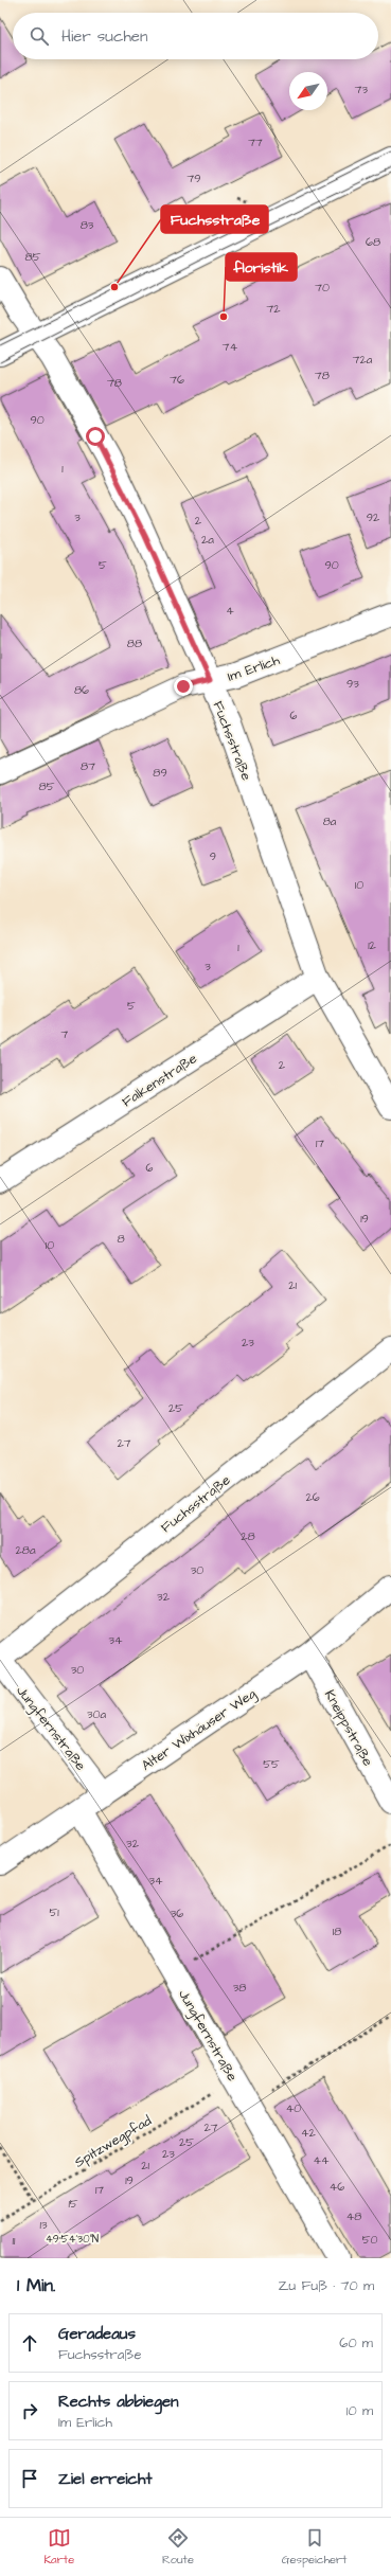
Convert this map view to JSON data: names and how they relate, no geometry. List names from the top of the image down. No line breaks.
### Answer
{"streets":{"street":["Im Erlich","Fuchsstraße","Falkenstraße","Jungfernstraße","Kneippstraße","Alter Wixhäuser Weg"],"path":["Spitzwegpfad"]},"crossings":[["Im Erlich","Fuchsstraße"],["Fuchsstraße","Falkenstraße"],["Fuchsstraße","Jungfernstraße"],["Jungfernstraße","Alter Wixhäuser Weg"],["Jungfernstraße","Spitzwegpfad"],["Kneippstraße","Alter Wixhäuser Weg"]],"places":["Fuchsstraße","floristik"],"house_numbers":["73","77","79","83","68","85","70","72","74","72a","78","76","78","90","1","3","92","2","2a","5","90","4","88","93","86","6","87","89","85","8a","9","10","12","1","3","5","7","2","17","6","19","8","10","21","23","25","27","26","28","28a","30","32","34","30","30a","55","32","34","51","36","18","38","40","27","42","25","23","44","21","19","46","17","15","48","13","50","11"],"north":"bottom left","page":{"search":"Hier suchen","heading":["1 Min.","Zu Fuß · 70 m"],"list":[["Geradeaus","Fuchsstraße","60 m"],["Rechts abbiegen","Im Erlich","10 m"],"Ziel erreicht"],"nav":["Karte","Route","Gespeichert"]},"coordinates":["49°54'30\"N"]}
